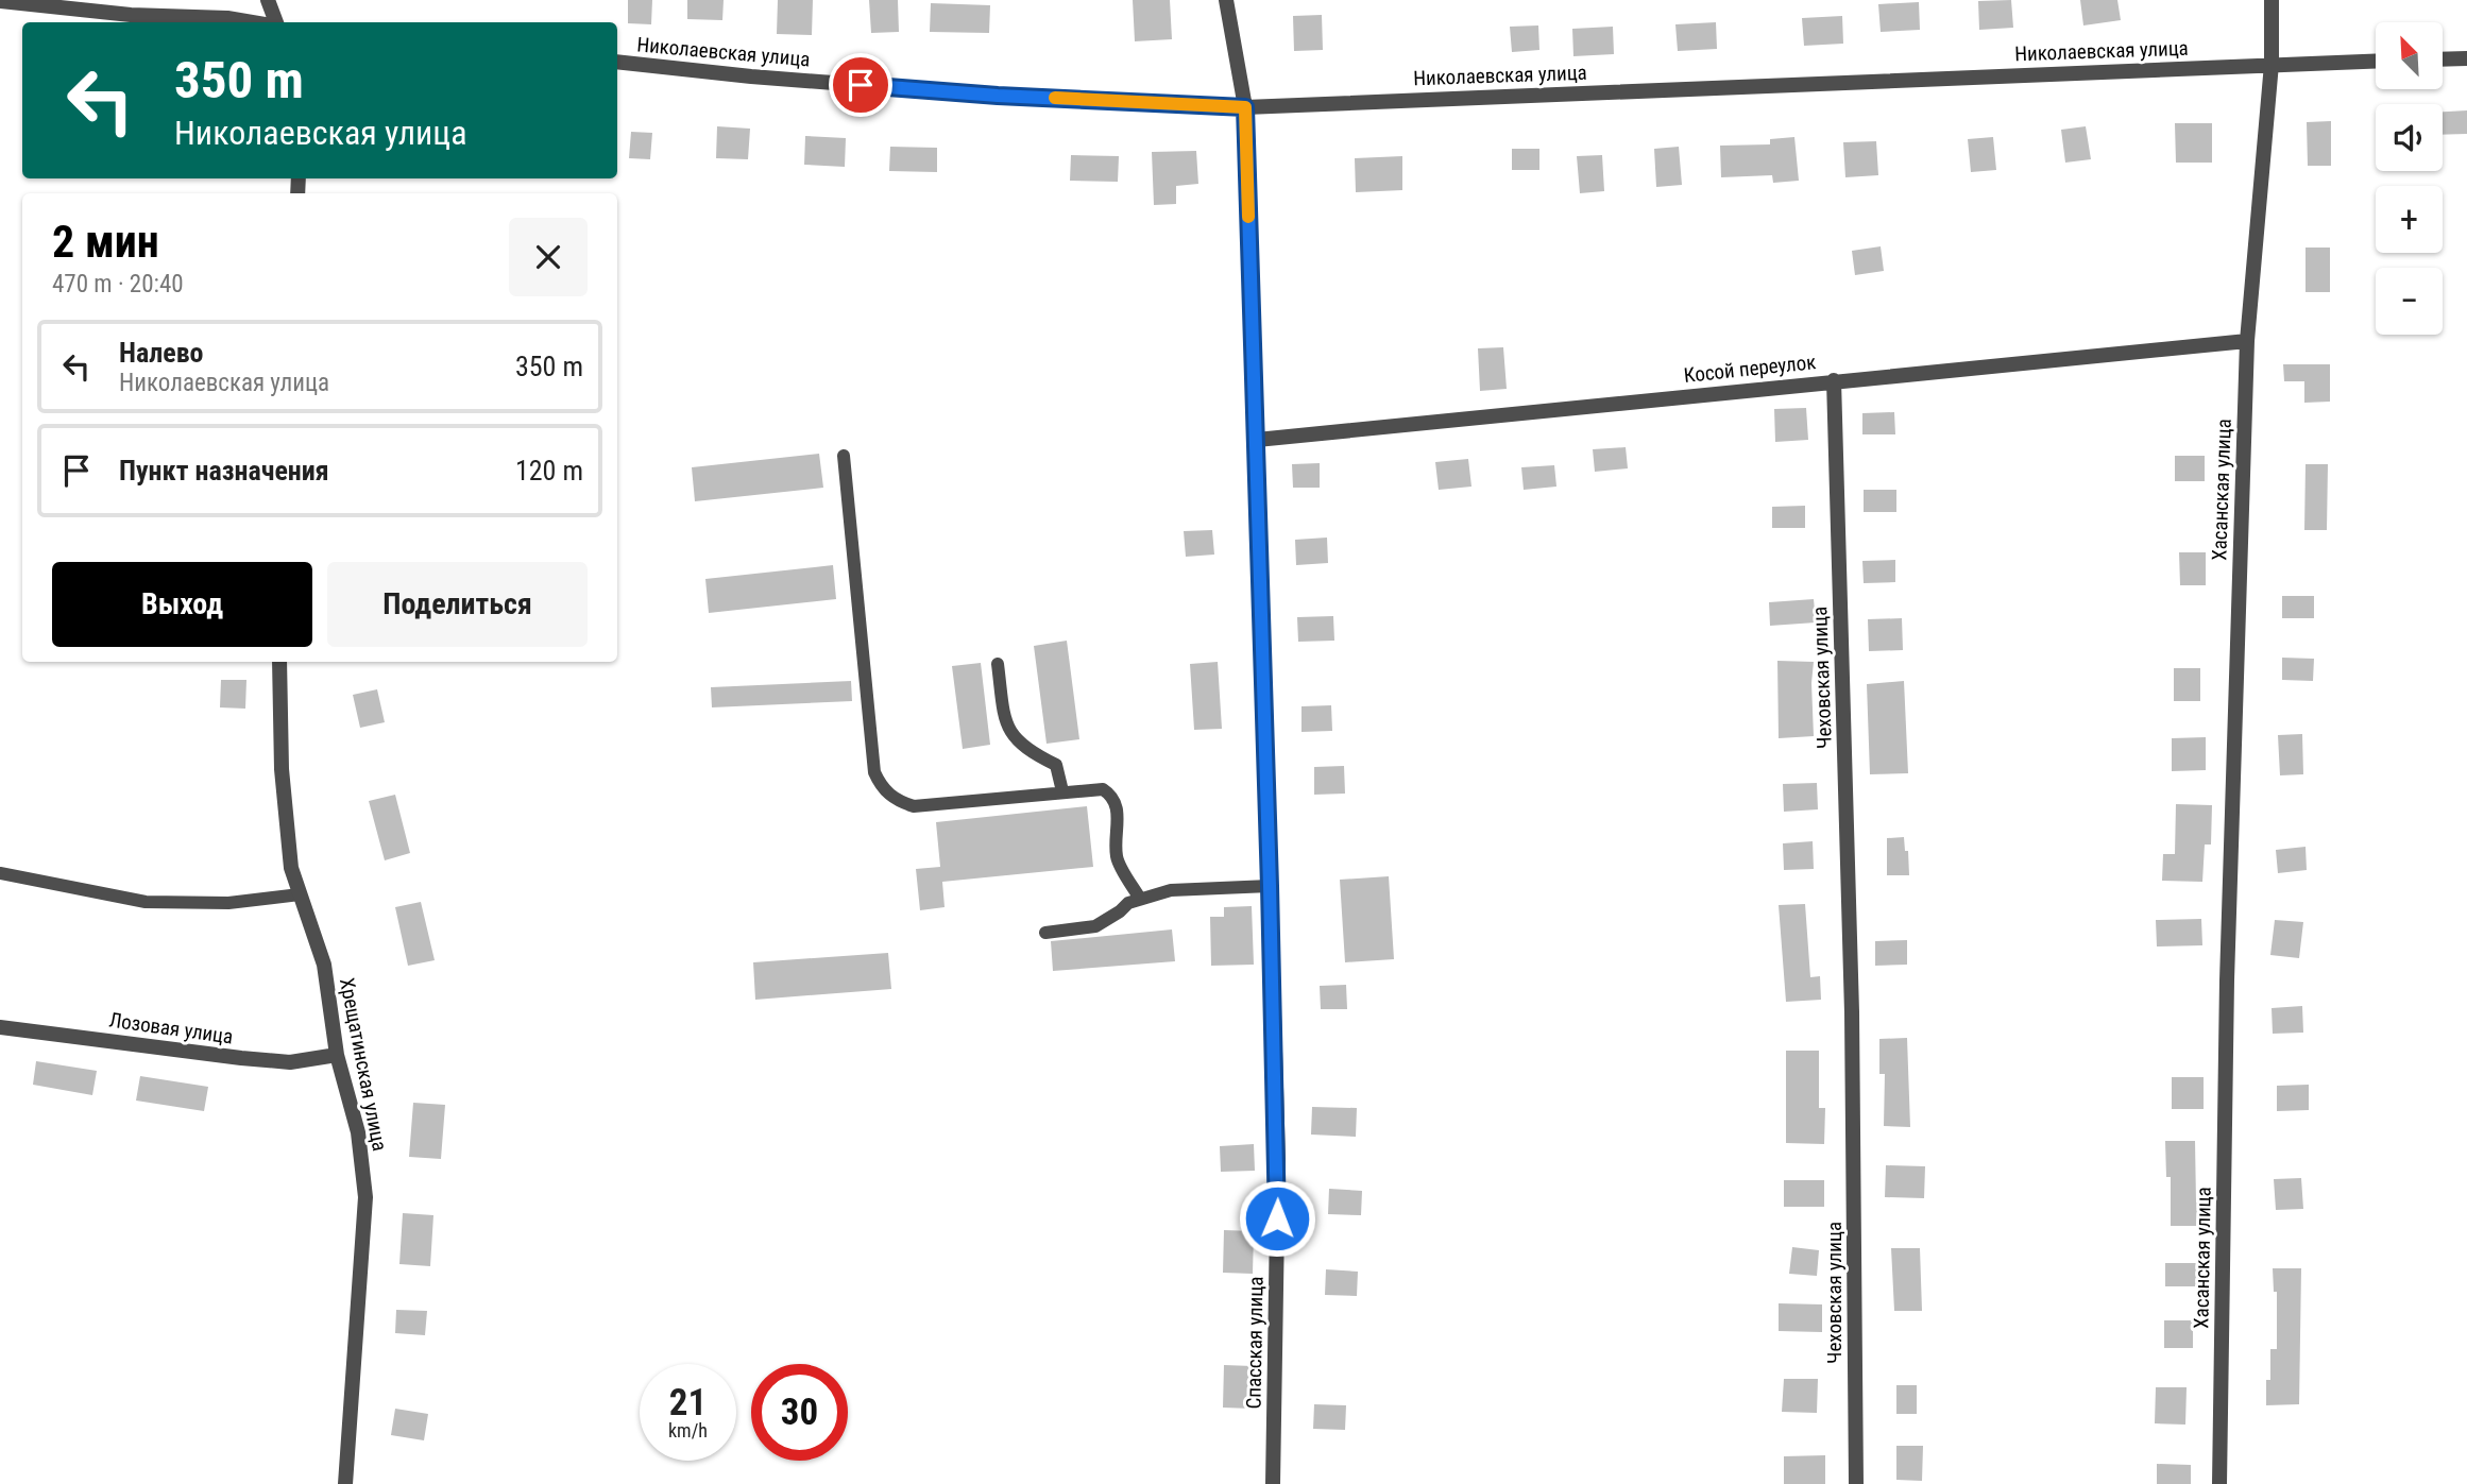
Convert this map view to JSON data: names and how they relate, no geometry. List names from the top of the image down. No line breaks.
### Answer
{"streets":{"street":["Николаевская улица","Косой переулок","Хасанская улица","Чеховская улица","Лозовая улица","Хрещатинская улица","Спасская улица"]},"crossings":[["Николаевская улица","Хасанская улица"],["Николаевская улица","Спасская улица"],["Косой переулок","Хасанская улица"],["Косой переулок","Чеховская улица"],["Косой переулок","Спасская улица"],["Лозовая улица","Хрещатинская улица"]],"north":"top left","page":{"map_buttons":["+","−"],"turn":["350 m","Николаевская улица"],"heading":["2 мин","470 m · 20:40"],"list":[{"name":"Налево","note":"Николаевская улица","value":"350 m"},{"name":"Пункт назначения","value":"120 m"}],"buttons":["Выход","Поделиться"],"speed":"21 km/h","limit":"30"}}
